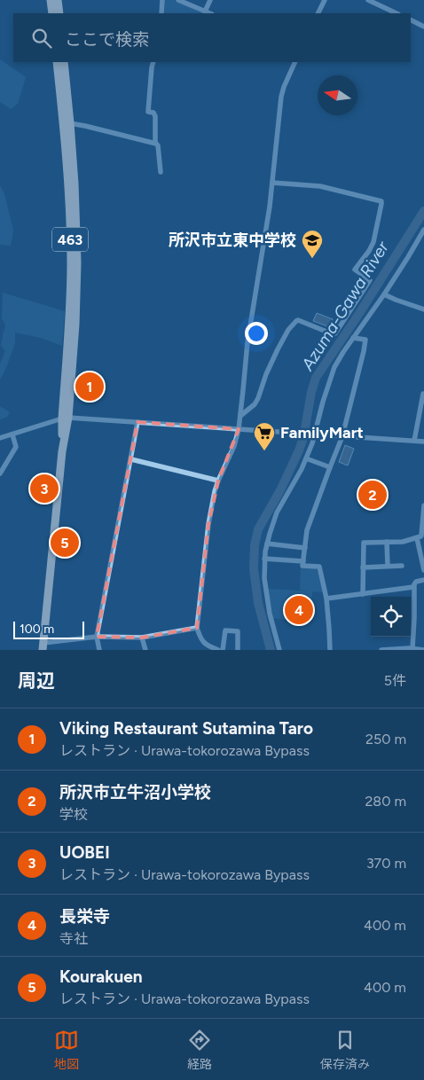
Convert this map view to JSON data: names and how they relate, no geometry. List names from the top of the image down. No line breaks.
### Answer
{"streets":{"highway":["463"]},"water":["Azuma-Gawa River"],"places":{"school or university":["所沢市立東中学校"],"supermarket":["FamilyMart"]},"scale_bar":"100 m","north":"left","page":{"search":"ここで検索","pins":["1","3","2","5","4"],"scale":"100 m","heading":["周辺","5件"],"list":[{"mark":"1","name":"Viking Restaurant Sutamina Taro","note":"レストラン · Urawa-tokorozawa Bypass","value":"250 m"},{"mark":"2","name":"所沢市立牛沼小学校","note":"学校","value":"280 m"},{"mark":"3","name":"UOBEI","note":"レストラン · Urawa-tokorozawa Bypass","value":"370 m"},{"mark":"4","name":"長栄寺","note":"寺社","value":"400 m"},{"mark":"5","name":"Kourakuen","note":"レストラン · Urawa-tokorozawa Bypass","value":"400 m"}],"nav":["地図","経路","保存済み"]}}
